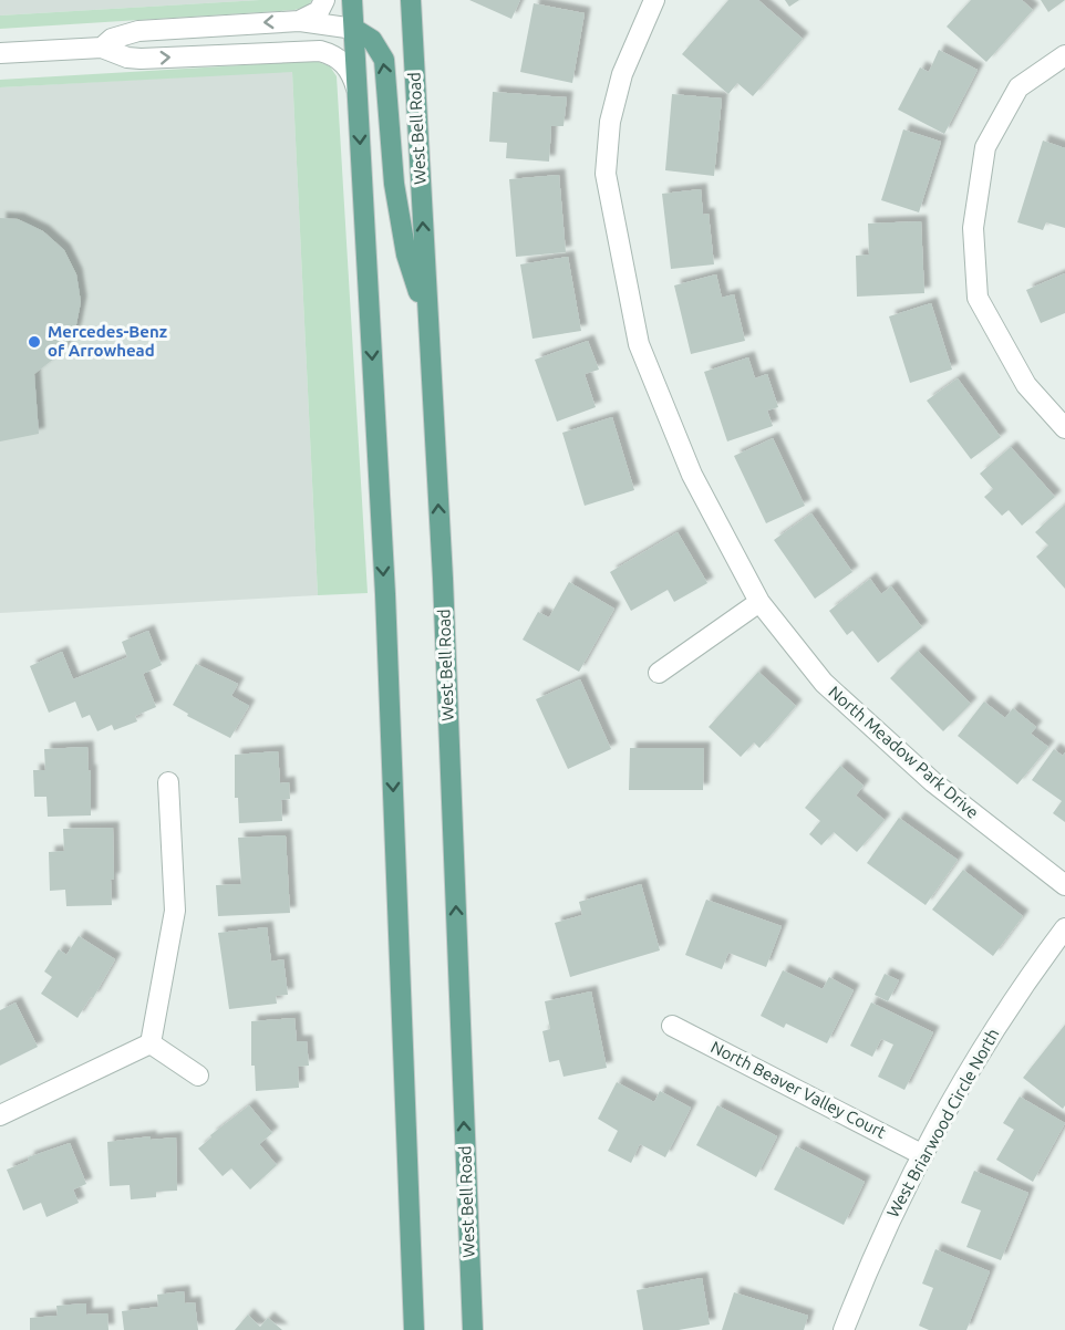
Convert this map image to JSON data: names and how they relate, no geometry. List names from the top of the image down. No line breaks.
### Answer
{"streets":{"main road":["West Bell Road"],"street":["North Meadow Park Drive","North Beaver Valley Court","West Briarwood Circle North"]},"crossings":[["North Beaver Valley Court","West Briarwood Circle North"]],"places":["Mercedes-Benz of Arrowhead"]}
